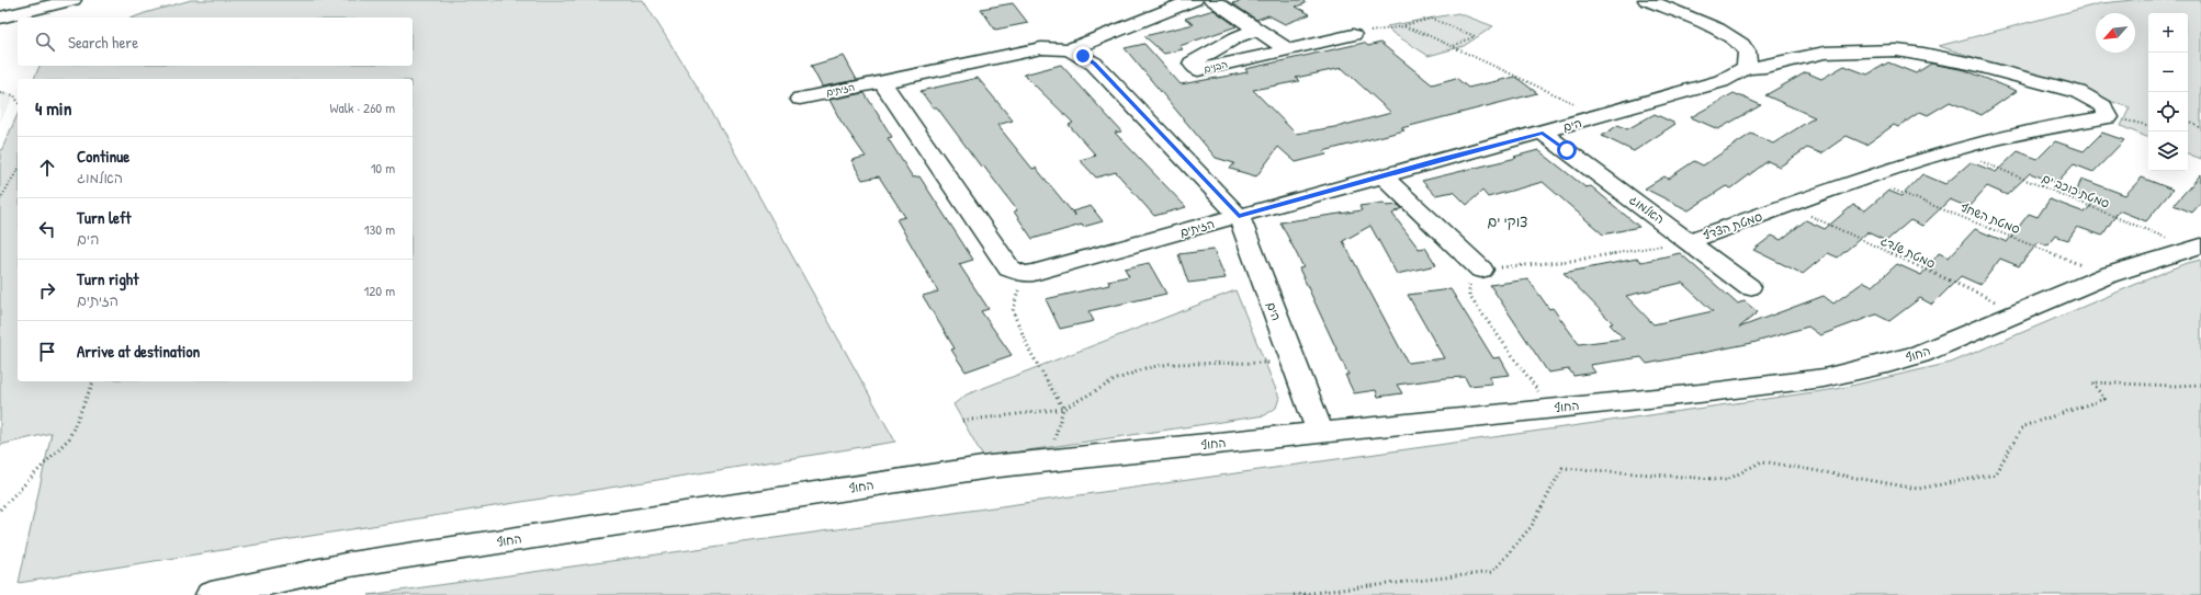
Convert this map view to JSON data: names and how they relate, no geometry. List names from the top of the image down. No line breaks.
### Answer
{"streets":{"main road":["הבנים","הזיתים","הים","האלמוג","סמטת הצדף","החוף"],"path":["סמטת כוכב ים","סמטת השחף","סמטת שלדג"]},"crossings":[["הזיתים","הים"],["הים","האלמוג"],["הים","החוף"],["סמטת כוכב ים","סמטת הצדף"],["סמטת כוכב ים","החוף"],["האלמוג","סמטת הצדף"],["סמטת השחף","סמטת הצדף"],["סמטת השחף","החוף"],["סמטת הצדף","סמטת שלדג"],["סמטת שלדג","החוף"]],"districts":["צוקי ים"],"north":"bottom left","page":{"map_buttons":["+","−"],"search":"Search here","heading":["4 min","Walk · 260 m"],"list":[["Continue","האלמוג","10 m"],["Turn left","הים","130 m"],["Turn right","הזיתים","120 m"],"Arrive at destination"]}}
